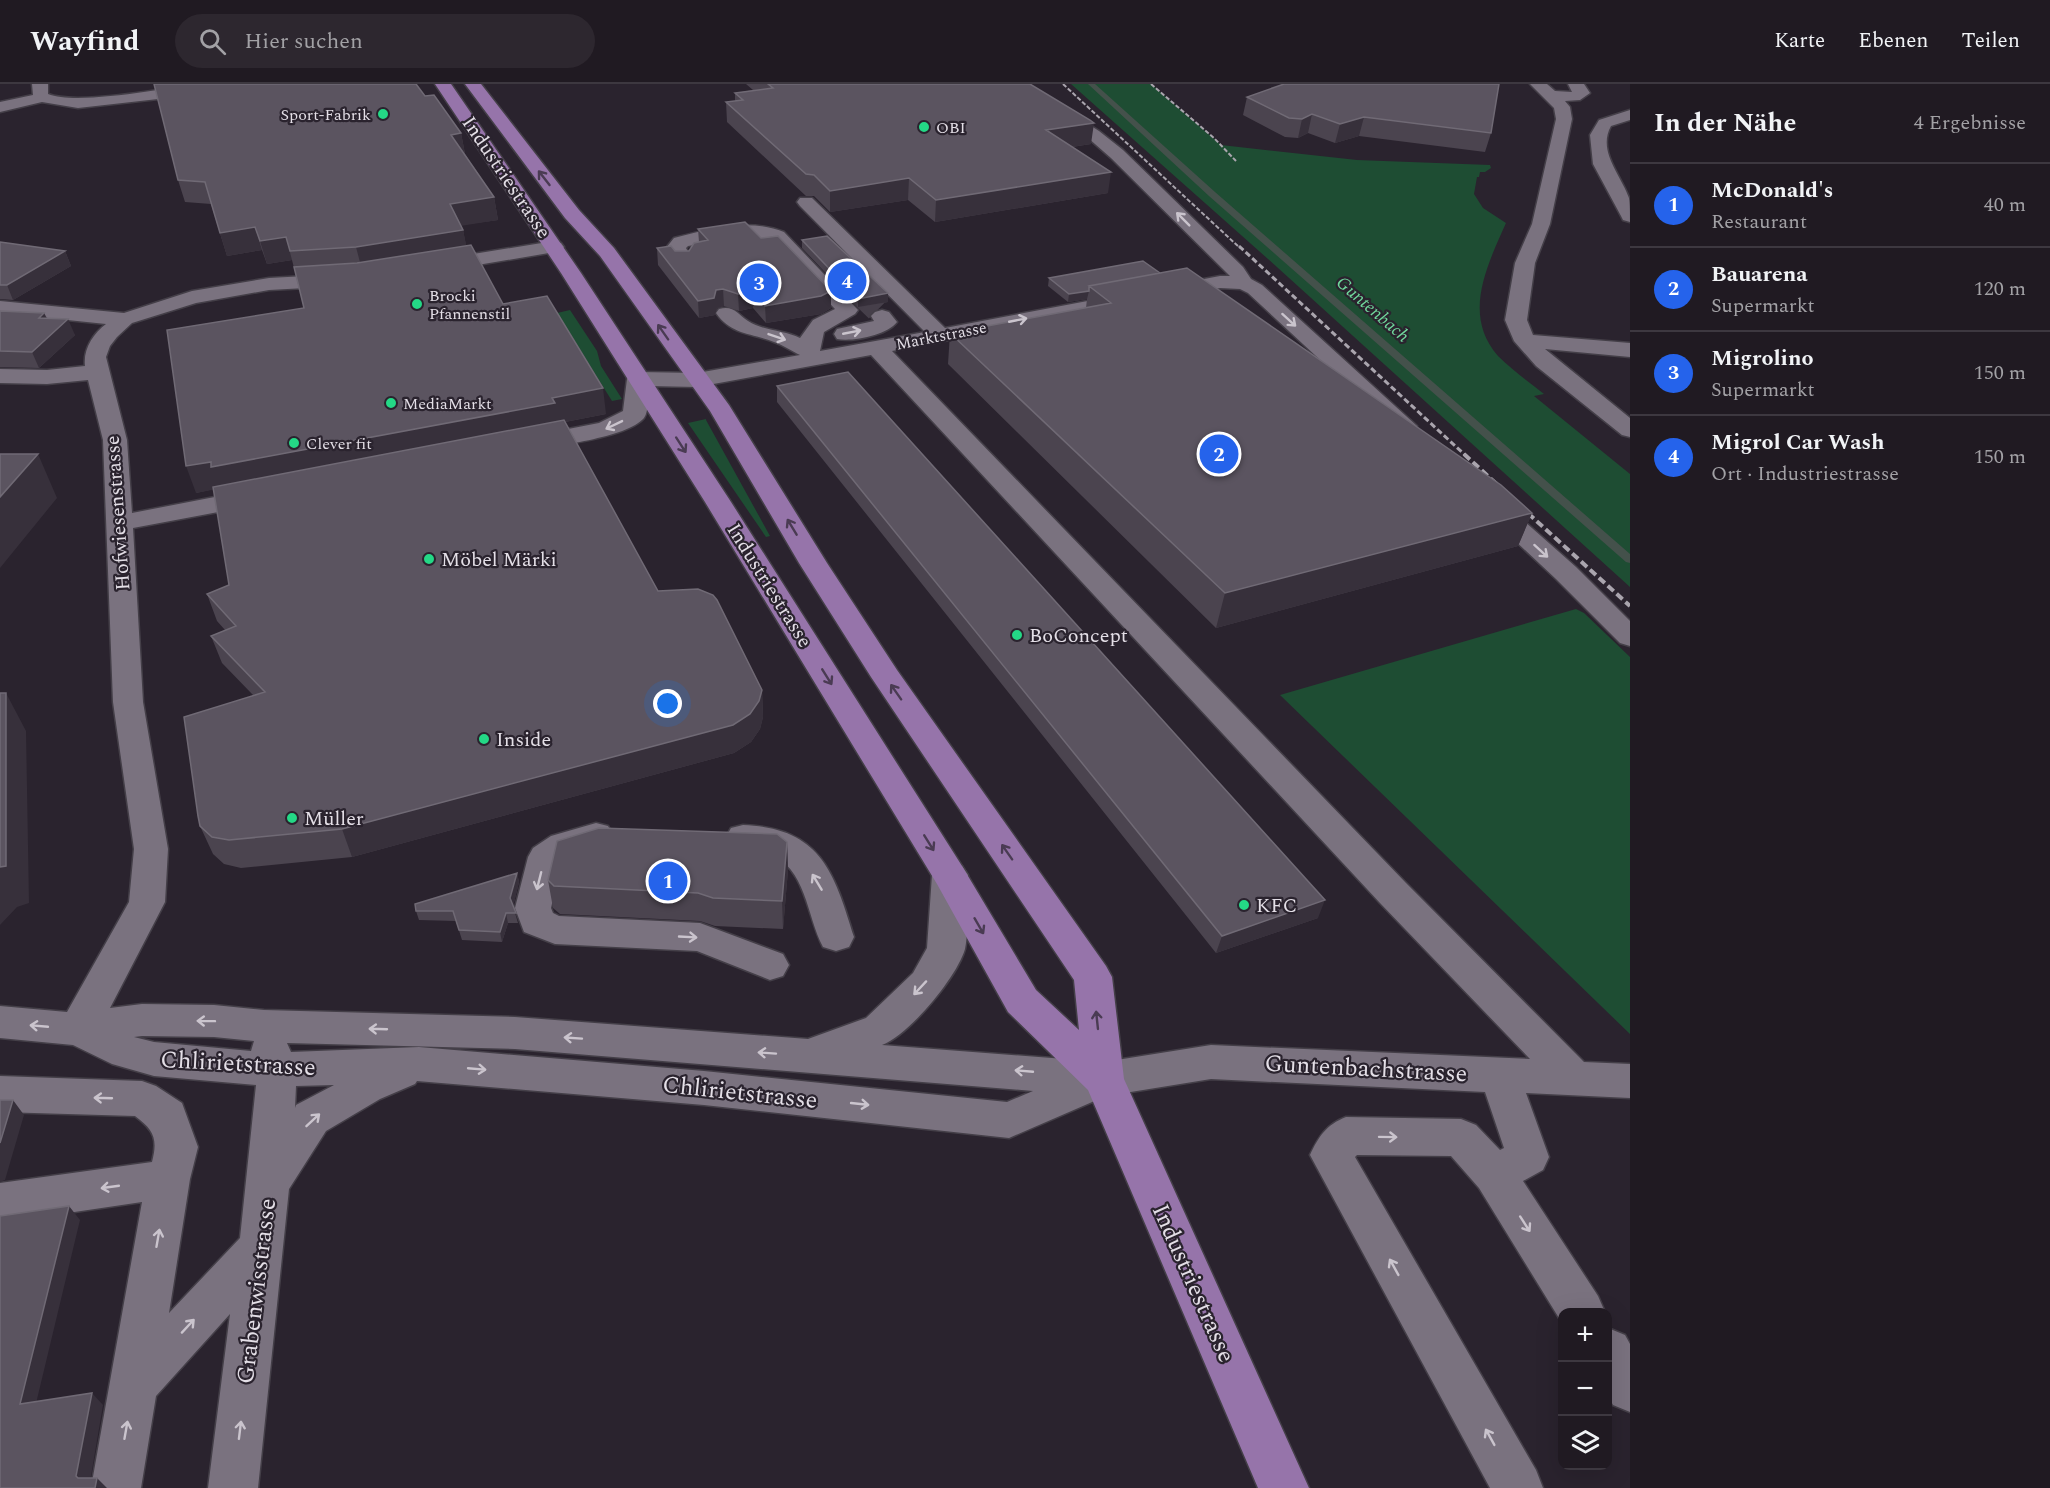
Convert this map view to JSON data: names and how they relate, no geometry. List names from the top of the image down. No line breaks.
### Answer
{"streets":{"main road":["Industriestrasse"],"street":["Marktstrasse","Hofwiesenstrasse","Chlirietstrasse","Guntenbachstrasse","Grabenwisstrasse"]},"crossings":[["Industriestrasse","Marktstrasse"],["Industriestrasse","Chlirietstrasse"],["Industriestrasse","Guntenbachstrasse"],["Hofwiesenstrasse","Chlirietstrasse"],["Chlirietstrasse","Guntenbachstrasse"],["Chlirietstrasse","Grabenwisstrasse"]],"one_way":["Marktstrasse"],"water":["Guntenbach"],"places":["Sport-Fabrik","OBI","Brocki Pfannenstil","MediaMarkt","Clever fit","Möbel Märki","BoConcept","Inside","Müller","KFC"],"page":{"header":"Wayfind","search":"Hier suchen","nav":["Karte","Ebenen","Teilen"],"heading":["In der Nähe","4 Ergebnisse"],"list":[{"mark":"1","name":"McDonald's","note":"Restaurant","value":"40 m"},{"mark":"2","name":"Bauarena","note":"Supermarkt","value":"120 m"},{"mark":"3","name":"Migrolino","note":"Supermarkt","value":"150 m"},{"mark":"4","name":"Migrol Car Wash","note":"Ort · Industriestrasse","value":"150 m"}],"pins":["4","3","2","1"],"map_buttons":["+","−"]}}
